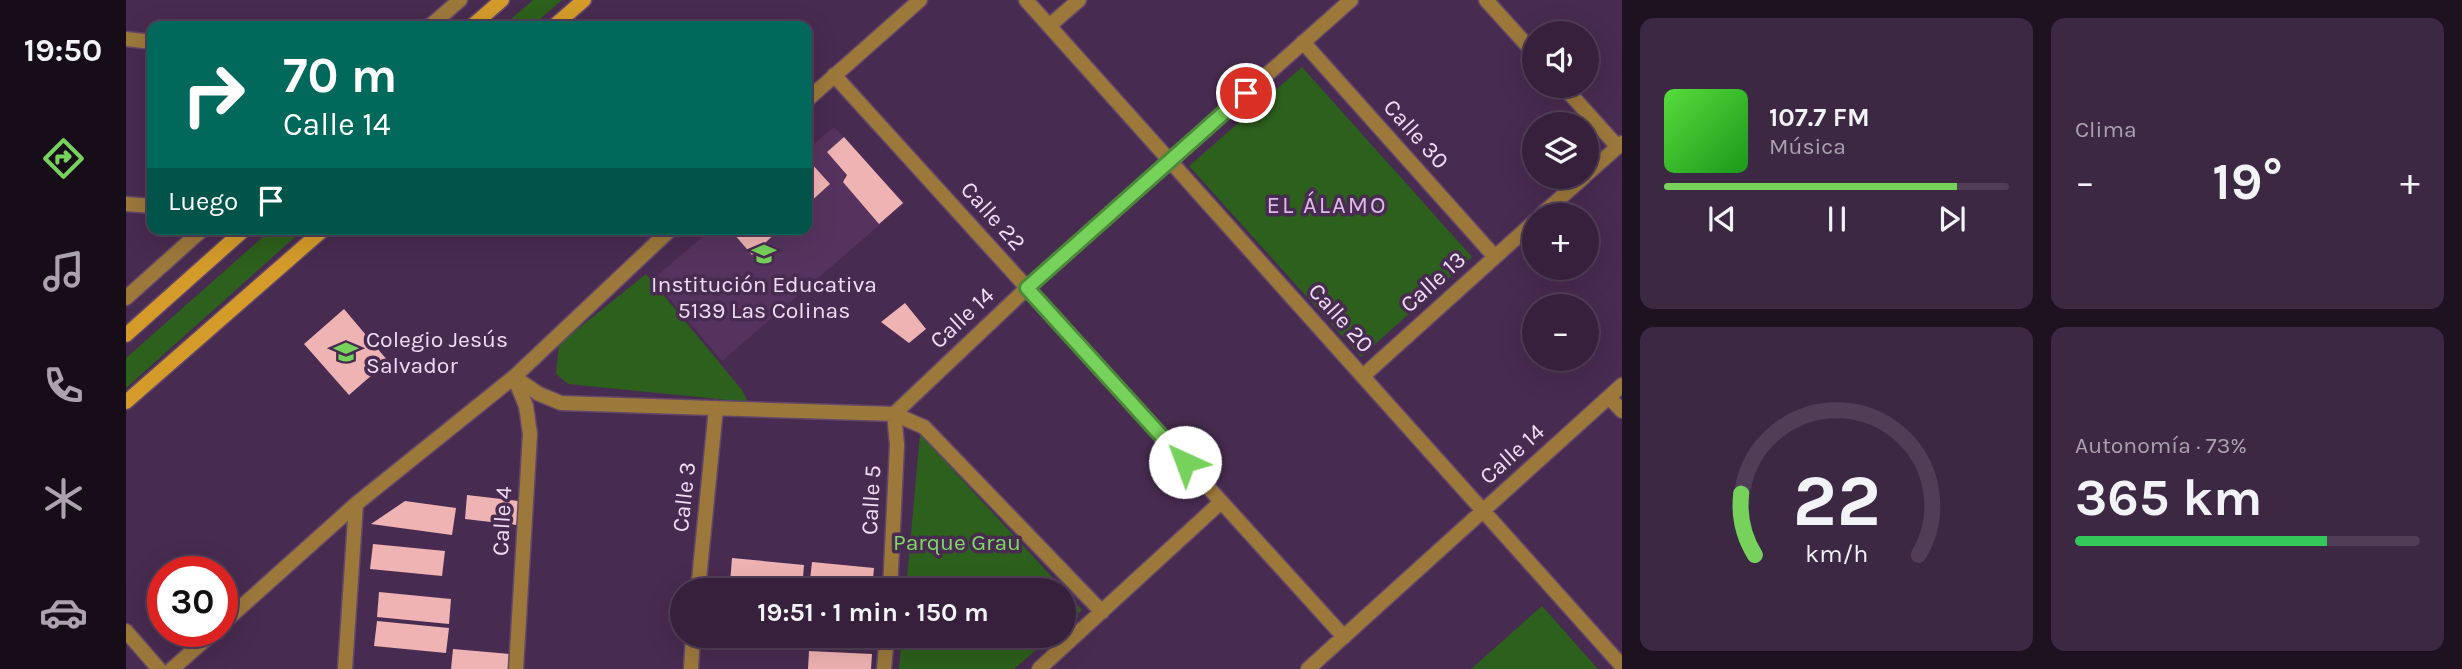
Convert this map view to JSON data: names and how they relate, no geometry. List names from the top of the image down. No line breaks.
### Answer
{"streets":{"street":["Calle 30","Calle 22","Calle 13","Calle 14","Calle 20","Calle 3","Calle 5","Calle 4"]},"crossings":[["Calle 30","Calle 13"],["Calle 30","Calle 14"],["Calle 22","Calle 14"],["Calle 13","Calle 20"],["Calle 14","Calle 20"],["Calle 14","Calle 5"]],"districts":["EL ÁLAMO"],"parks":["Parque Grau"],"places":{"school or university":["Institución Educativa 5139 Las Colinas","Colegio Jesús Salvador"]},"page":{"tabs":"19:50","tile":["Clima",["Autonomía · 73%","365 km"]],"map_buttons":["+","−"],"turn":["70 m","Calle 14"],"song":["107.7 FM","Música"],"heat":["−","19°","+"],"then":"Luego","limit":"30","trip":"19:51 · 1 min · 150 m","gauge":["22","km/h"]}}
